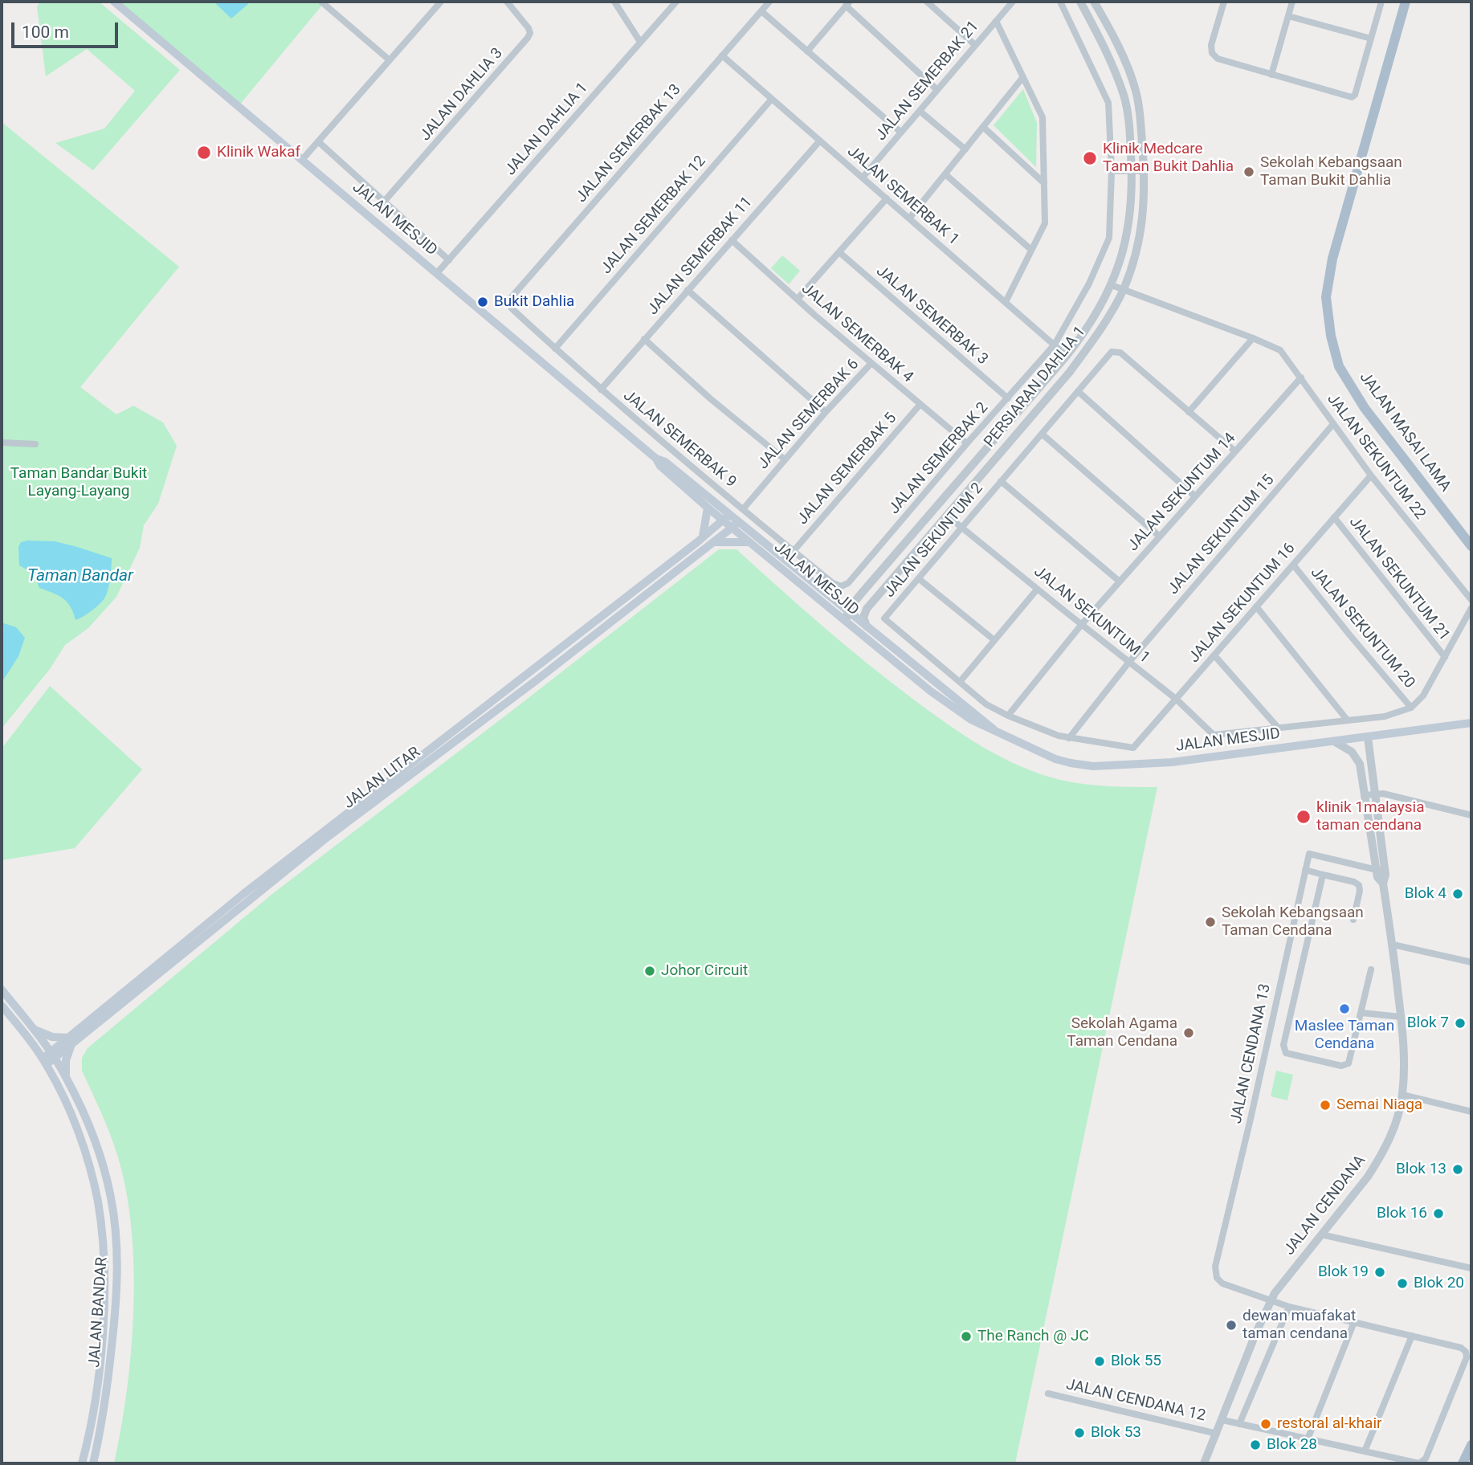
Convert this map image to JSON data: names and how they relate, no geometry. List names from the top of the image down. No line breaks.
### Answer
{"streets":{"main road":["JALAN MESJID","JALAN MASAI LAMA","JALAN LITAR","JALAN BANDAR"],"street":["JALAN SEMERBAK 21","JALAN DAHLIA 3","JALAN DAHLIA 1","JALAN SEMERBAK 13","JALAN SEMERBAK 1","JALAN SEMERBAK 12","JALAN SEMERBAK 11","JALAN SEMERBAK 3","JALAN SEMERBAK 4","PERSIARAN DAHLIA 1","JALAN SEMERBAK 6","JALAN SEMERBAK 9","JALAN SEKUNTUM 22","JALAN SEMERBAK 2","JALAN SEMERBAK 5","JALAN SEKUNTUM 14","JALAN SEKUNTUM 15","JALAN SEKUNTUM 2","JALAN SEKUNTUM 21","JALAN SEKUNTUM 16","JALAN SEKUNTUM 1","JALAN SEKUNTUM 20","JALAN CENDANA 13","JALAN CENDANA","JALAN CENDANA 12"]},"crossings":[["JALAN SEMERBAK 21","JALAN SEMERBAK 1"],["JALAN DAHLIA 1","JALAN MESJID"],["JALAN SEMERBAK 13","JALAN SEMERBAK 1"],["JALAN SEMERBAK 13","JALAN SEMERBAK 9"],["JALAN SEMERBAK 1","JALAN SEMERBAK 12"],["JALAN SEMERBAK 1","JALAN SEMERBAK 11"],["JALAN SEMERBAK 1","PERSIARAN DAHLIA 1"],["JALAN SEMERBAK 1","JALAN SEMERBAK 2"],["JALAN SEMERBAK 12","JALAN SEMERBAK 9"],["JALAN MESJID","PERSIARAN DAHLIA 1"],["JALAN MESJID","JALAN LITAR"],["JALAN MESJID","JALAN CENDANA"],["JALAN SEMERBAK 11","JALAN SEMERBAK 4"],["JALAN SEMERBAK 11","JALAN SEMERBAK 9"],["JALAN SEMERBAK 3","JALAN SEMERBAK 2"],["JALAN SEMERBAK 4","JALAN SEMERBAK 6"],["JALAN SEMERBAK 4","JALAN SEMERBAK 2"],["JALAN SEMERBAK 4","JALAN SEMERBAK 5"],["PERSIARAN DAHLIA 1","JALAN SEKUNTUM 22"],["PERSIARAN DAHLIA 1","JALAN SEKUNTUM 1"],["JALAN SEMERBAK 6","JALAN SEMERBAK 9"],["JALAN SEMERBAK 9","JALAN SEMERBAK 2"],["JALAN SEMERBAK 9","JALAN SEMERBAK 5"],["JALAN SEKUNTUM 22","JALAN SEKUNTUM 14"],["JALAN SEKUNTUM 22","JALAN SEKUNTUM 15"],["JALAN SEKUNTUM 22","JALAN SEKUNTUM 16"],["JALAN SEKUNTUM 14","JALAN SEKUNTUM 2"],["JALAN SEKUNTUM 14","JALAN SEKUNTUM 1"],["JALAN SEKUNTUM 15","JALAN SEKUNTUM 2"],["JALAN SEKUNTUM 15","JALAN SEKUNTUM 1"],["JALAN SEKUNTUM 2","JALAN SEKUNTUM 16"],["JALAN SEKUNTUM 2","JALAN SEKUNTUM 1"],["JALAN SEKUNTUM 21","JALAN SEKUNTUM 16"],["JALAN SEKUNTUM 16","JALAN SEKUNTUM 1"],["JALAN SEKUNTUM 16","JALAN SEKUNTUM 20"],["JALAN LITAR","JALAN BANDAR"],["JALAN CENDANA 13","JALAN CENDANA"],["JALAN CENDANA","JALAN CENDANA 12"]],"water":["Taman Bandar"],"parks":["Taman Bandar Bukit Layang-Layang"],"places":["Klinik Wakaf","Klinik Medcare Taman Bukit Dahlia","Sekolah Kebangsaan Taman Bukit Dahlia","Bukit Dahlia","klinik 1malaysia taman cendana","Blok 4","Sekolah Kebangsaan Taman Cendana","Johor Circuit","Maslee Taman Cendana","Blok 7","Sekolah Agama Taman Cendana","Semai Niaga","Blok 13","Blok 16","Blok 19","Blok 20","dewan muafakat taman cendana","The Ranch @ JC","Blok 55","restoral al-khair","Blok 53","Blok 28"],"scale_bar":"100 m"}
